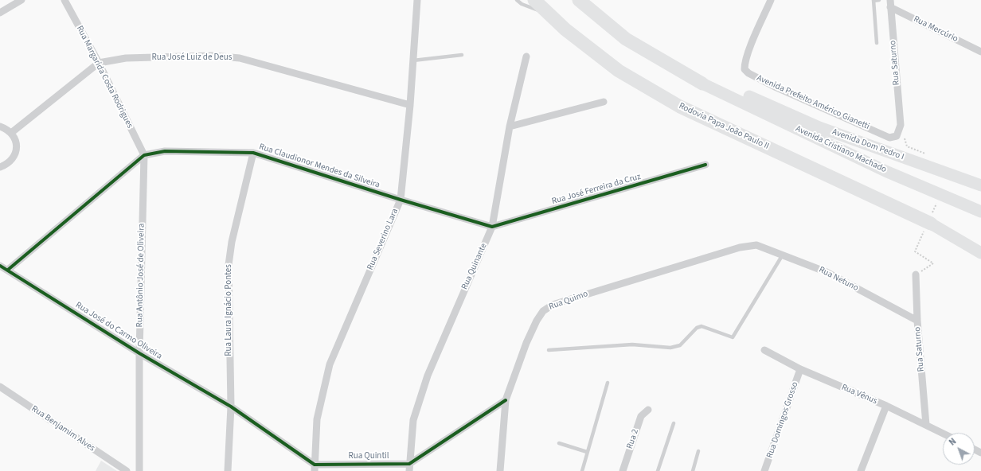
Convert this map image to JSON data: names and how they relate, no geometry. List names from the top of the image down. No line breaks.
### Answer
{"streets":{"highway":["Rodovia Papa João Paulo II","Avenida Dom Pedro I","Avenida Cristiano Machado"],"street":["Rua Mercúrio","Rua José Luiz de Deus","Rua Saturno","Rua Margarida Costa Rodrigues","Avenida Prefeito Américo Gianetti","Rua Claudionor Mendes da Silveira","Rua José Ferreira da Cruz","Rua Severino Lara","Rua Quinante","Rua Antônio José de Oliveira","Rua Netuno","Rua Quimo","Rua Laura Ignácio Pontes","Rua José do Carmo Oliveira","Rua Vênus","Rua Domingos Grosso","Rua Benjamim Alves","Rua 2","Rua Quintil"]},"crossings":[["Rua Mercúrio","Rua Saturno"],["Rua José Luiz de Deus","Rua Margarida Costa Rodrigues"],["Rua José Luiz de Deus","Rua Severino Lara"],["Rua Saturno","Avenida Prefeito Américo Gianetti"],["Rua Saturno","Rua Netuno"],["Rua Saturno","Rua Vênus"],["Rua Margarida Costa Rodrigues","Rua Claudionor Mendes da Silveira"],["Rua Margarida Costa Rodrigues","Rua Antônio José de Oliveira"],["Avenida Dom Pedro I","Avenida Cristiano Machado"],["Rua Claudionor Mendes da Silveira","Rua José Ferreira da Cruz"],["Rua Claudionor Mendes da Silveira","Rua Severino Lara"],["Rua Claudionor Mendes da Silveira","Rua Quinante"],["Rua Claudionor Mendes da Silveira","Rua Antônio José de Oliveira"],["Rua Claudionor Mendes da Silveira","Rua Laura Ignácio Pontes"],["Rua Claudionor Mendes da Silveira","Rua José do Carmo Oliveira"],["Rua José Ferreira da Cruz","Rua Quinante"],["Rua Severino Lara","Rua Quintil"],["Rua Quinante","Rua Quintil"],["Rua Antônio José de Oliveira","Rua José do Carmo Oliveira"],["Rua Netuno","Rua Quimo"],["Rua Laura Ignácio Pontes","Rua José do Carmo Oliveira"],["Rua Vênus","Rua Domingos Grosso"]],"north":"top left"}
